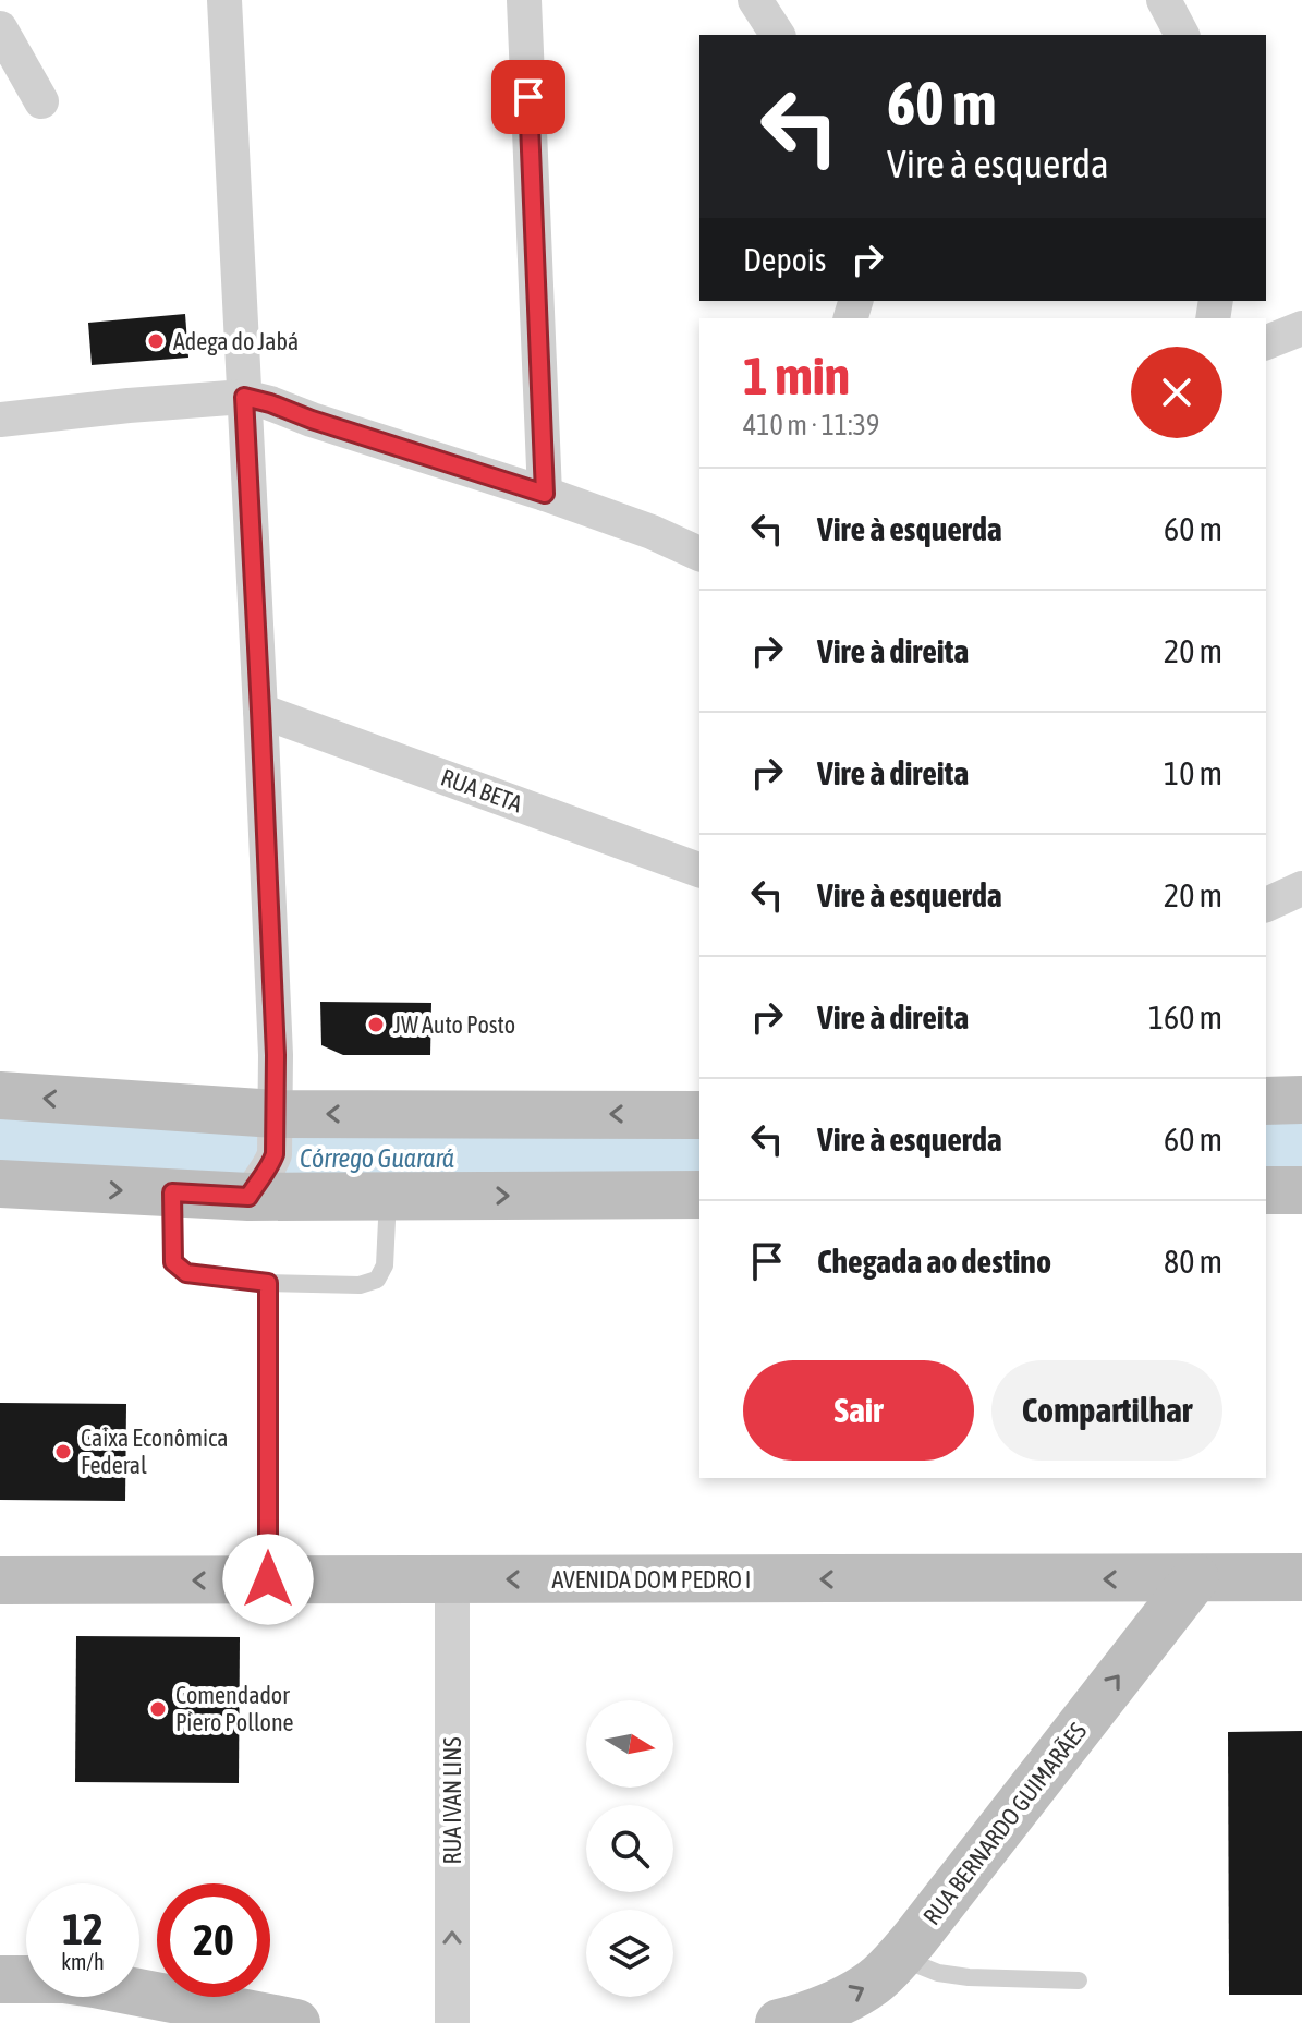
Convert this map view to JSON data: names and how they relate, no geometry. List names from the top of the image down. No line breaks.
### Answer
{"streets":{"main road":["AVENIDA DOM PEDRO I","RUA BERNARDO GUIMARÃES"],"street":["RUA BETA","RUA IVAN LINS"]},"crossings":[["AVENIDA DOM PEDRO I","RUA IVAN LINS"],["AVENIDA DOM PEDRO I","RUA BERNARDO GUIMARÃES"]],"one_way":["RUA IVAN LINS","RUA BERNARDO GUIMARÃES"],"water":["Córrego Guarará"],"places":["Adega do Jabá","JW Auto Posto","Caixa Econômica Federal","Comendador Piero Pollone"],"north":"right","page":{"turn":["60 m","Vire à esquerda"],"then":"Depois","heading":["1 min","410 m · 11:39"],"list":[{"name":"Vire à esquerda","value":"60 m"},{"name":"Vire à direita","value":"20 m"},{"name":"Vire à direita","value":"10 m"},{"name":"Vire à esquerda","value":"20 m"},{"name":"Vire à direita","value":"160 m"},{"name":"Vire à esquerda","value":"60 m"},{"name":"Chegada ao destino","value":"80 m"}],"buttons":["Sair","Compartilhar"],"speed":"12 km/h","limit":"20"}}
